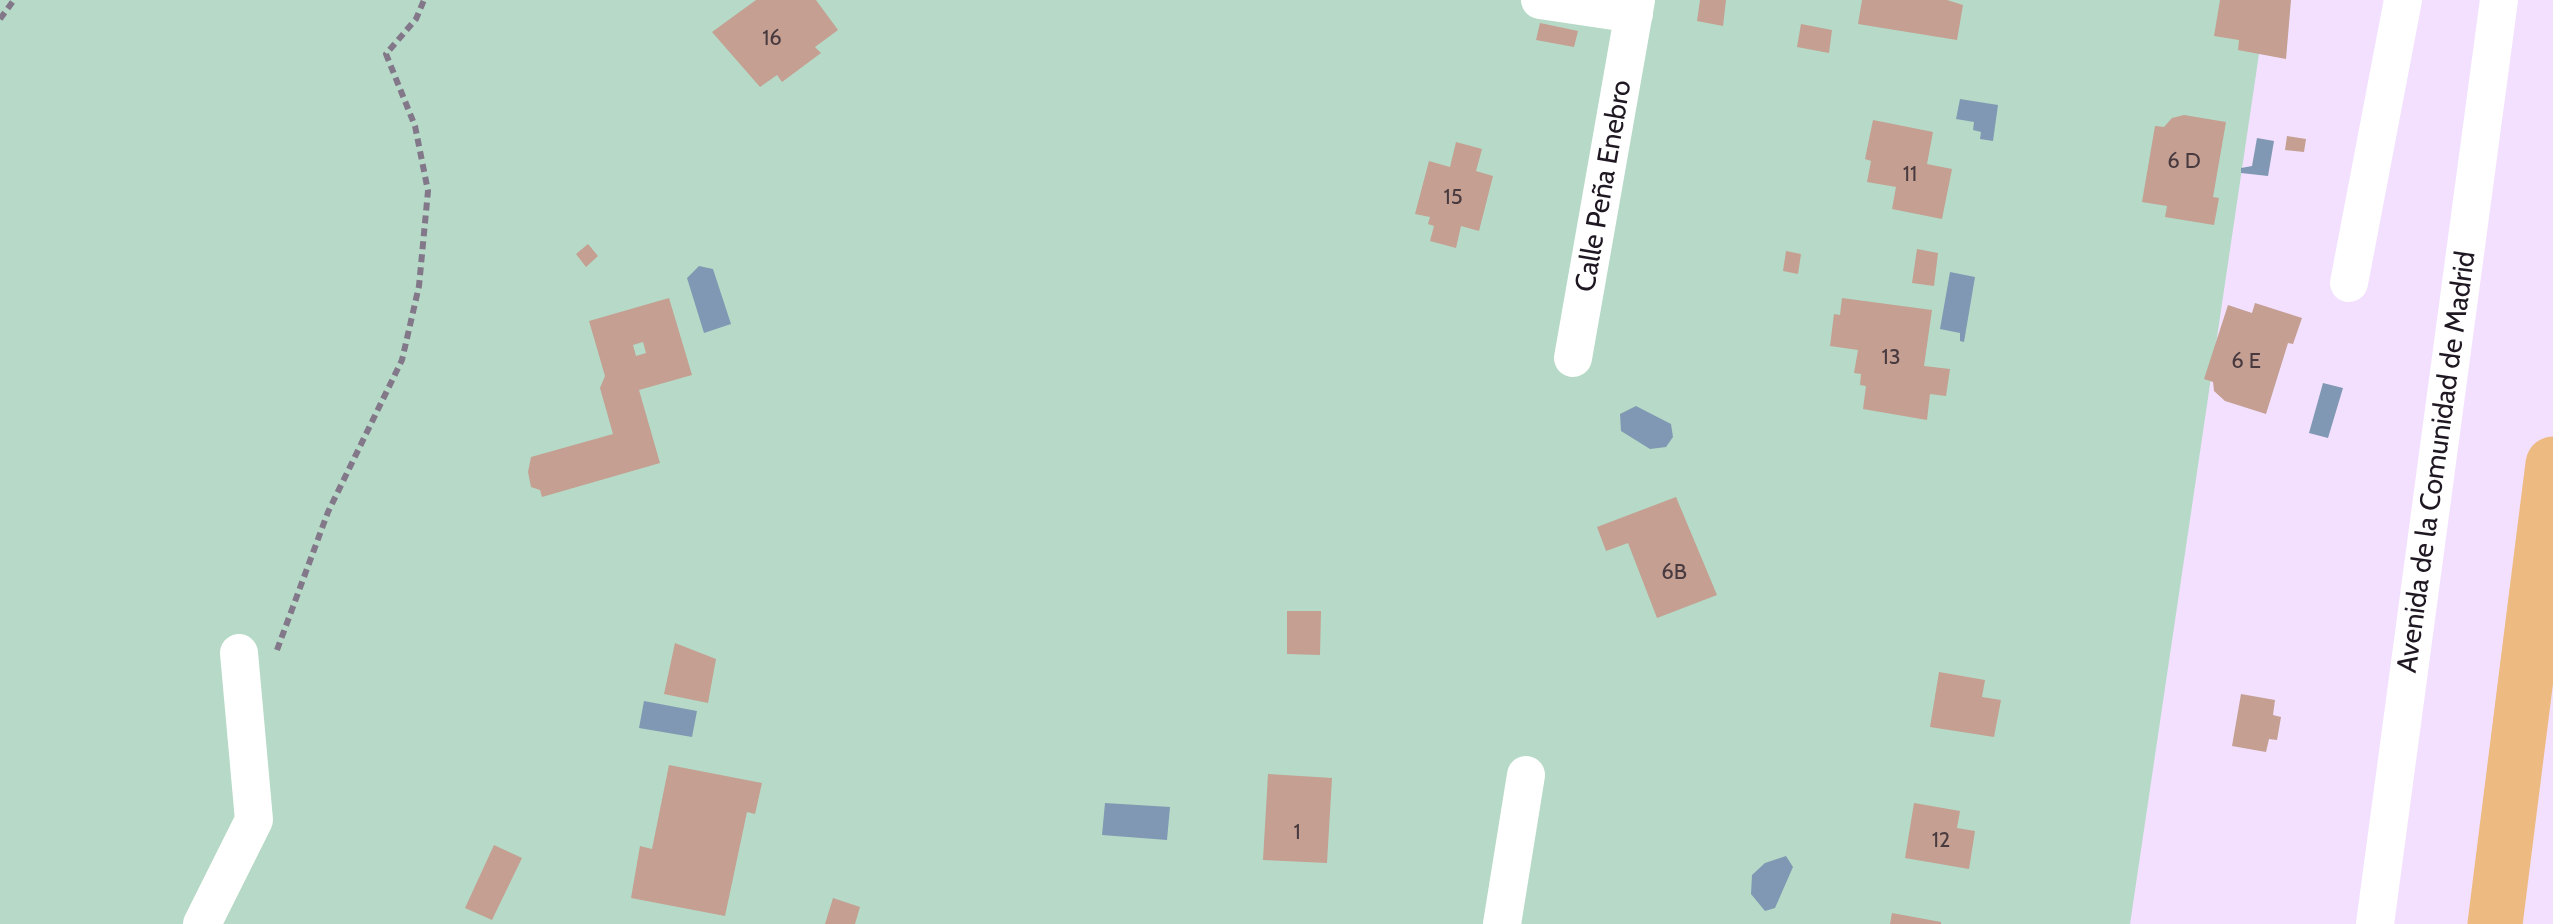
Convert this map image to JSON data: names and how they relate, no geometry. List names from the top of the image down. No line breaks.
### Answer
{"streets":{"street":["Calle Peña Enebro","Avenida de la Comunidad de Madrid"]},"house_numbers":["16","6 D","11","15","13","6 E","6B","1","12"]}
